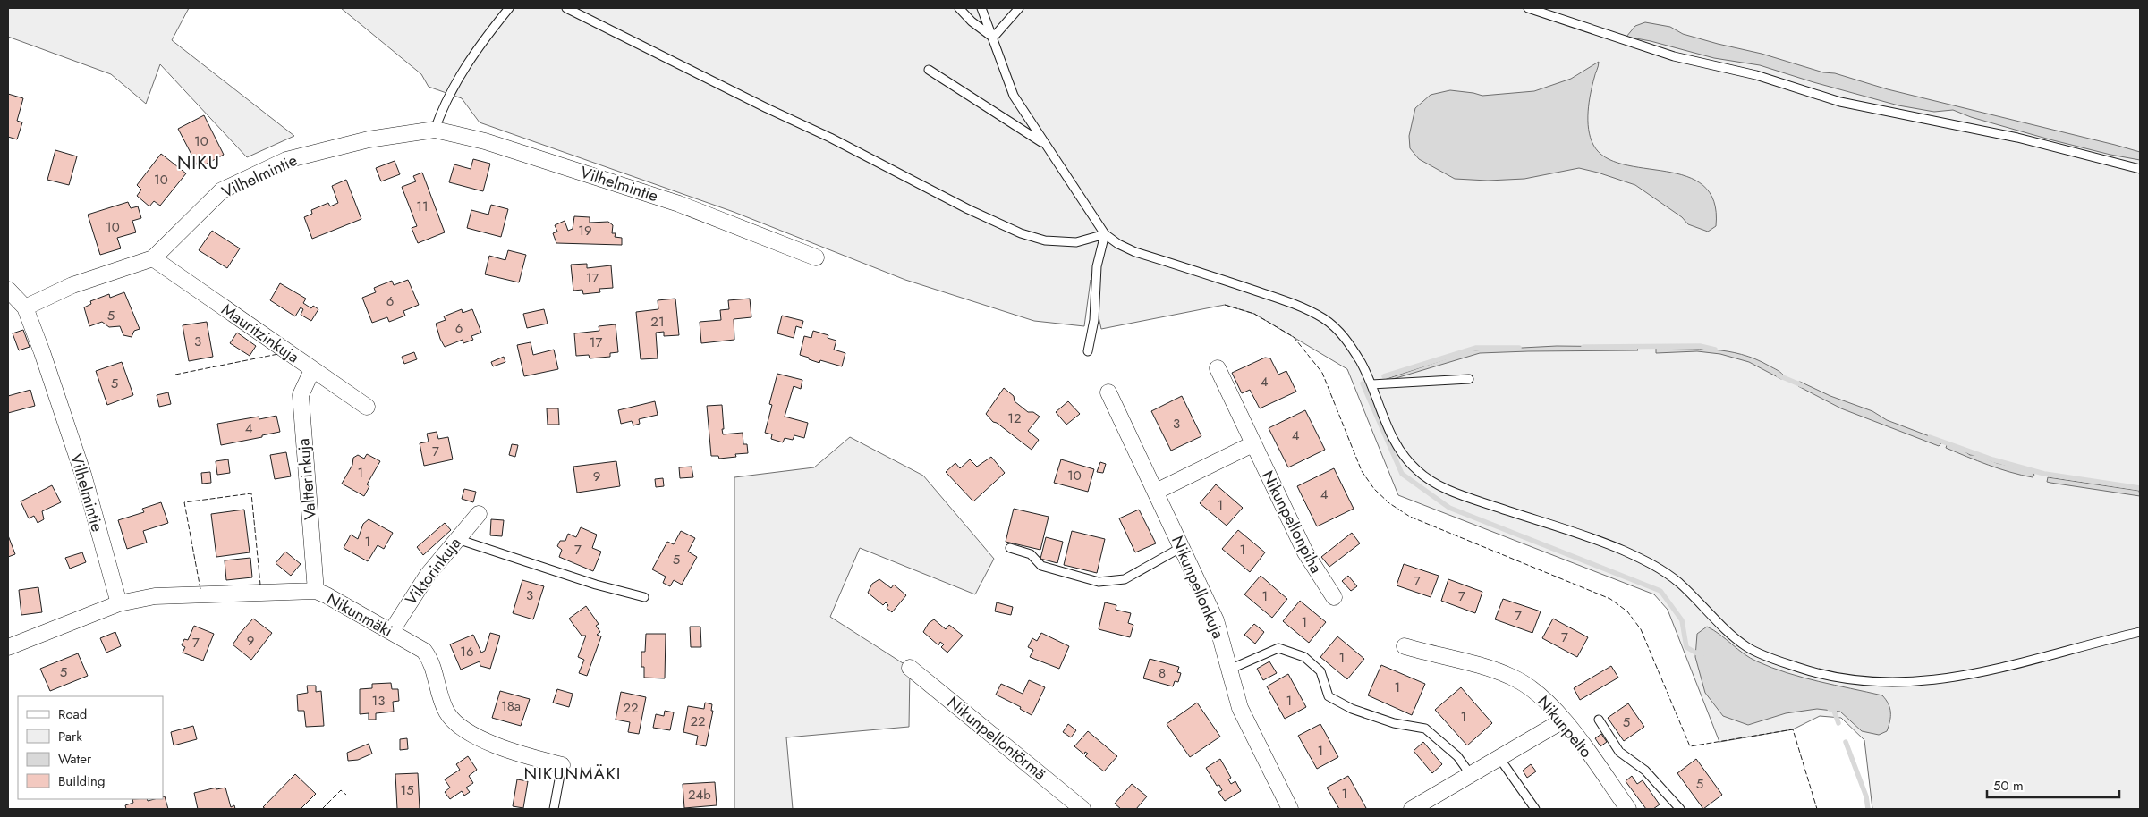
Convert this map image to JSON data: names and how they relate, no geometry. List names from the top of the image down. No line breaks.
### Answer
{"streets":{"street":["Vilhelmintie","Mauritzinkuja","Valtterinkuja","Nikunpellonpiha","Viktorinkuja","Nikunpellonkuja","Nikunmäki","Nikunpelto","Nikunpellontörmä"]},"crossings":[["Vilhelmintie","Mauritzinkuja"],["Vilhelmintie","Nikunmäki"],["Mauritzinkuja","Valtterinkuja"],["Valtterinkuja","Nikunmäki"],["Viktorinkuja","Nikunmäki"]],"districts":["NIKU","NIKUNMÄKI"],"house_numbers":["10","10","11","10","19","17","6","5","21","6","3","17","4","5","12","3","4","4","7","1","10","9","4","1","1","7","1","5","7","3","1","7","7","1","7","9","7","16","1","5","8","1","13","1","18a","22","1","22","5","1","5","15","1","24b"],"legend":["Road","Park","Water","Building"],"scale_bar":"50 m"}
